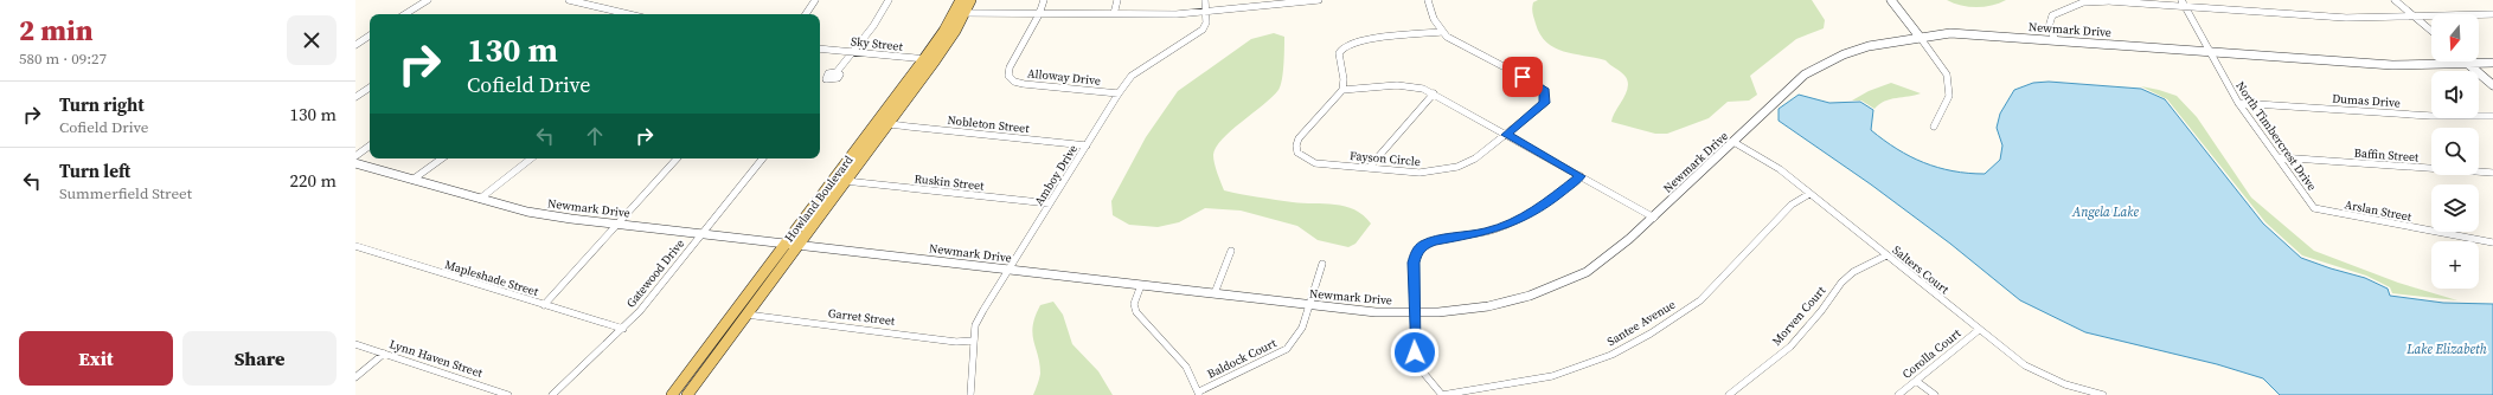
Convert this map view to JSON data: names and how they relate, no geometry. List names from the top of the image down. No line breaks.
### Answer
{"streets":{"main road":["Howland Boulevard"],"street":["Newmark Drive","Sky Street","Alloway Drive","Dumas Drive","Nobleton Street","North Timbercrest Drive","Baffin Street","Fayson Circle","Amboy Drive","Ruskin Street","Arslan Street","Salters Court","Gatewood Drive","Mapleshade Street","Morven Court","Garret Street","Santee Avenue","Corolla Court","Lynn Haven Street","Baldock Court"]},"crossings":[["Newmark Drive","North Timbercrest Drive"],["Newmark Drive","Amboy Drive"],["Newmark Drive","Howland Boulevard"],["Newmark Drive","Salters Court"],["Newmark Drive","Gatewood Drive"],["Newmark Drive","Baldock Court"],["Sky Street","Howland Boulevard"],["Alloway Drive","Amboy Drive"],["Dumas Drive","North Timbercrest Drive"],["Nobleton Street","Amboy Drive"],["Nobleton Street","Howland Boulevard"],["North Timbercrest Drive","Baffin Street"],["North Timbercrest Drive","Arslan Street"],["Amboy Drive","Ruskin Street"],["Amboy Drive","Garret Street"],["Ruskin Street","Howland Boulevard"],["Howland Boulevard","Garret Street"],["Salters Court","Morven Court"],["Salters Court","Santee Avenue"],["Salters Court","Corolla Court"],["Gatewood Drive","Mapleshade Street"]],"water":["Angela Lake","Lake Elizabeth"],"north":"bottom","page":{"heading":["2 min","580 m · 09:27"],"map_buttons":"+","turn":["130 m","Cofield Drive"],"list":[{"name":"Turn right","note":"Cofield Drive","value":"130 m"},{"name":"Turn left","note":"Summerfield Street","value":"220 m"}],"buttons":["Exit","Share"]}}
